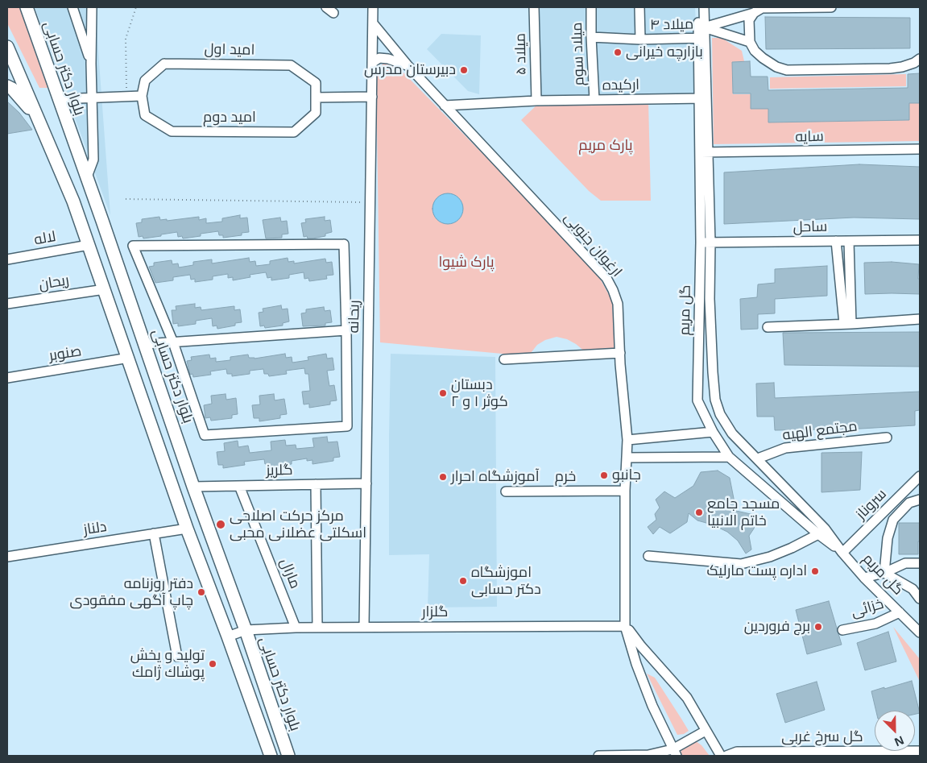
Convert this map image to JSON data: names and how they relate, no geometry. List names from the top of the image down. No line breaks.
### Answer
{"streets":{"main road":["بلوار دکتر حسابی"],"street":["میلاد ۴","امید اول","میلاد ۵","میلاد سوم","ارکیده","امید دوم","سایه","ساحل","لاله","ارغوان جنوبی","ریحان","گل مریم","ریحانه","صنوبر","مجتمع الهیه","گلریز","خرم","سروناز","دلناز","مارال","خزائی","گلزار","گل سرخ غربی"]},"crossings":[["میلاد ۴","میلاد سوم"],["میلاد ۴","گل مریم"],["امید اول","امید دوم"],["میلاد ۵","ارکیده"],["میلاد سوم","ارکیده"],["بلوار دکتر حسابی","گلریز"],["بلوار دکتر حسابی","گلزار"],["ارکیده","ارغوان جنوبی"],["ارکیده","گل مریم"],["سایه","گل مریم"],["ساحل","گل مریم"],["ارغوان جنوبی","ریحانه"],["ارغوان جنوبی","خرم"],["ارغوان جنوبی","گلزار"],["گل مریم","مجتمع الهیه"],["گل مریم","سروناز"],["گل مریم","خزائی"],["ریحانه","گلریز"],["ریحانه","گلزار"],["گلریز","مارال"],["مارال","گلزار"]],"parks":["پارک مریم","پارک شیوا"],"places":["بازارچه خیرانی","دبیرستان مدرس","دبستان کوثر ۱ و ۲","جانبو","آموزشگاه احرار","مسجد جامع خاتم الانبیا","مرکز حرکت اصلاحی اسکلتی عضلانی محبی","اداره پست مارلیک","اموزشگاه دکتر حسابی","دفتر روزنامه چاپ آگهی مفقودی","برج فروردین","توليد و پخش پوشاك ژامك"],"north":"bottom right"}
